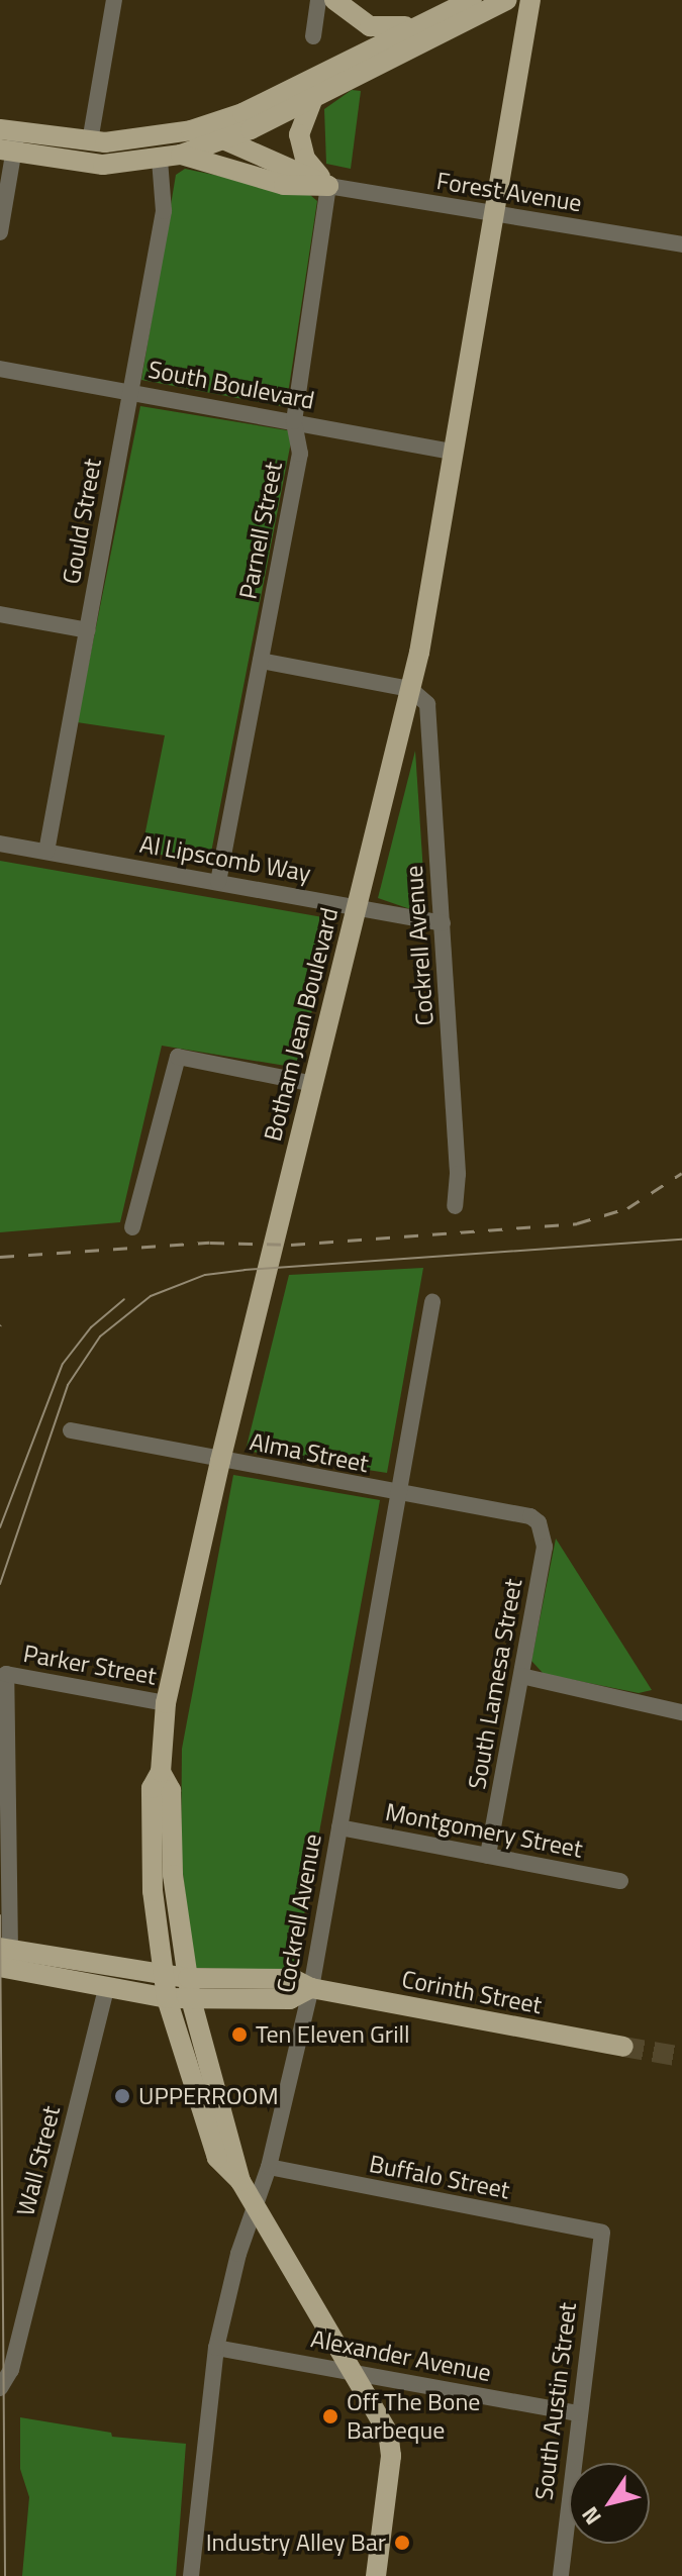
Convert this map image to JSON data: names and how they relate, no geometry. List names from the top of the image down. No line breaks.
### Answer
{"streets":{"main road":["Botham Jean Boulevard","Corinth Street"],"street":["Forest Avenue","South Boulevard","Gould Street","Parnell Street","Al Lipscomb Way","Cockrell Avenue","Alma Street","Parker Street","South Lamesa Street","Montgomery Street","Wall Street","Buffalo Street","Alexander Avenue","South Austin Street"]},"crossings":[["Forest Avenue","Parnell Street"],["Forest Avenue","Botham Jean Boulevard"],["South Boulevard","Gould Street"],["South Boulevard","Parnell Street"],["South Boulevard","Botham Jean Boulevard"],["Gould Street","Al Lipscomb Way"],["Parnell Street","Al Lipscomb Way"],["Al Lipscomb Way","Cockrell Avenue"],["Al Lipscomb Way","Botham Jean Boulevard"],["Cockrell Avenue","Botham Jean Boulevard"],["Cockrell Avenue","Alma Street"],["Cockrell Avenue","Montgomery Street"],["Cockrell Avenue","Corinth Street"],["Cockrell Avenue","Buffalo Street"],["Cockrell Avenue","Alexander Avenue"],["Botham Jean Boulevard","Alma Street"],["Botham Jean Boulevard","Parker Street"],["Botham Jean Boulevard","Corinth Street"],["Botham Jean Boulevard","Alexander Avenue"],["Alma Street","South Lamesa Street"],["Parker Street","Corinth Street"],["South Lamesa Street","Montgomery Street"],["Corinth Street","Wall Street"],["Buffalo Street","South Austin Street"],["Alexander Avenue","South Austin Street"]],"places":["Ten Eleven Grill","UPPERROOM","Off The Bone Barbeque","Industry Alley Bar"],"north":"bottom left"}
